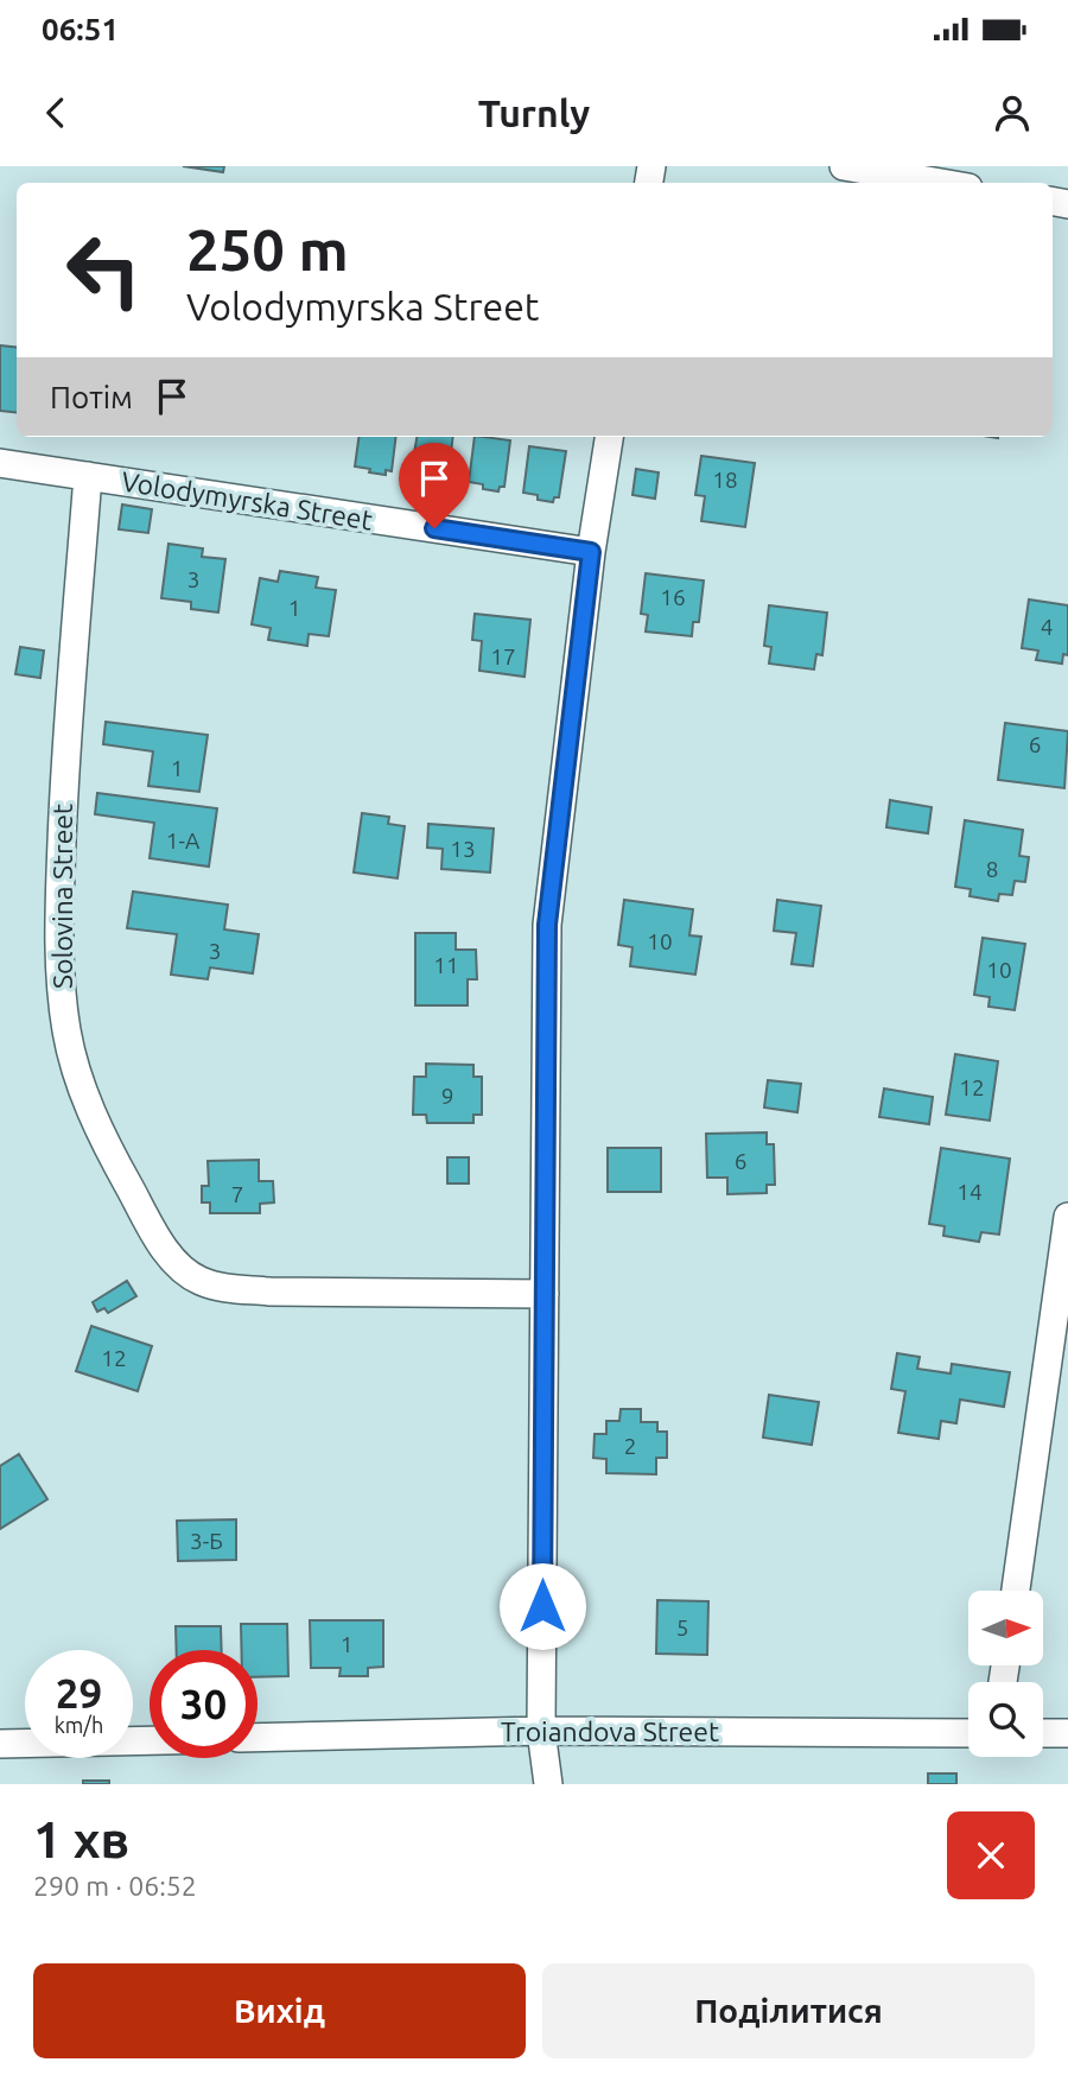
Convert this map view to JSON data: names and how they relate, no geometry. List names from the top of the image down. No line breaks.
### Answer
{"streets":{"street":["Volodymyrska Street","Solovina Street","Troiandova Street"]},"crossings":[["Volodymyrska Street","Solovina Street"]],"house_numbers":["18","3","16","1","4","17","6","1","1-А","13","8","10","3","11","10","12","9","6","14","7","12","2","3-Б","5","1"],"north":"right","page":{"status":"06:51","header":"Turnly","turn":["250 m","Volodymyrska Street"],"then":"Потім","speed":"29 km/h","limit":"30","heading":["1 хв","290 m · 06:52"],"buttons":["Вихід","Поділитися"]}}
